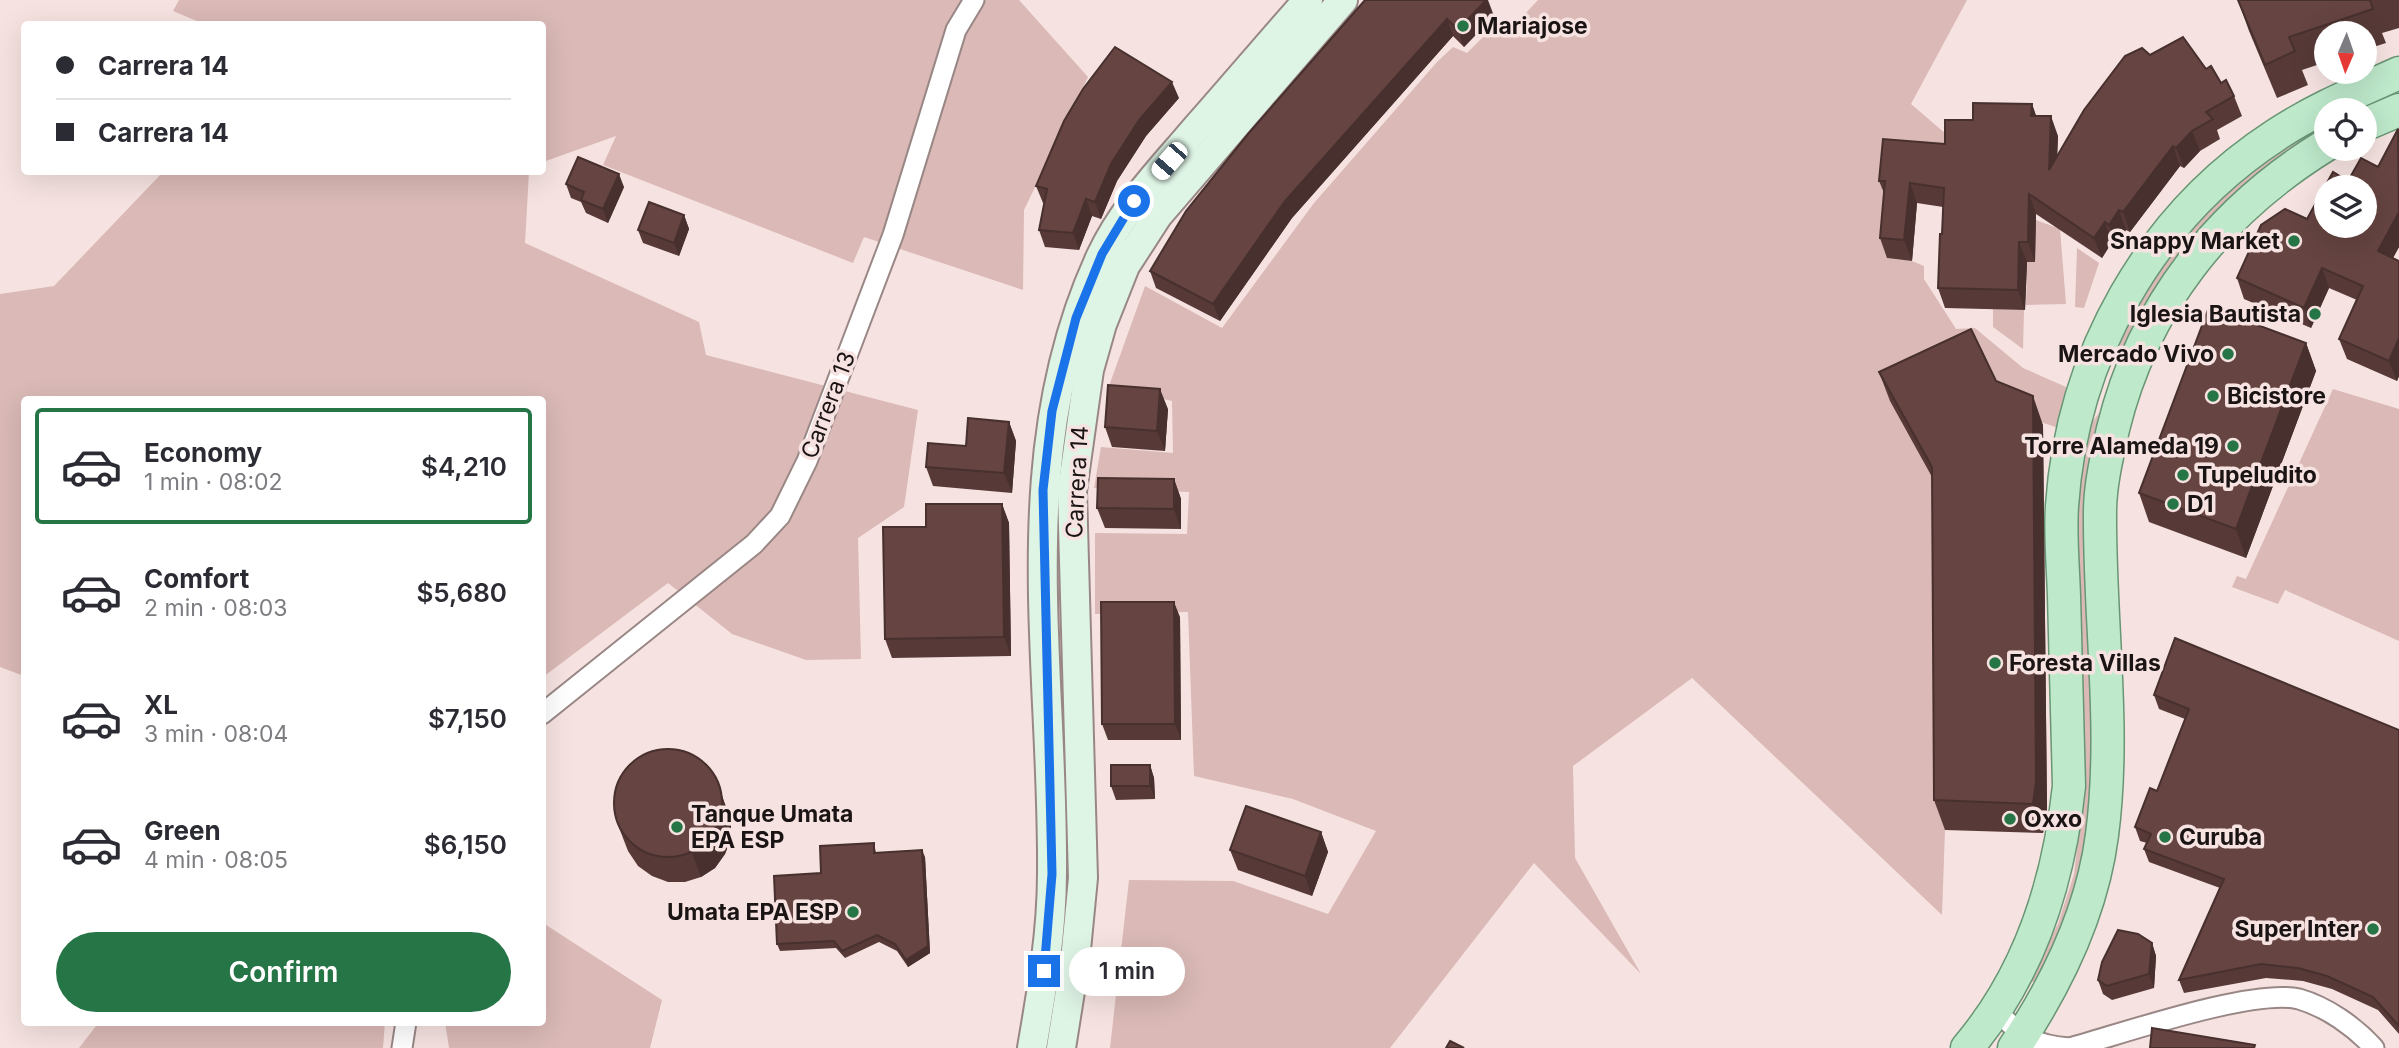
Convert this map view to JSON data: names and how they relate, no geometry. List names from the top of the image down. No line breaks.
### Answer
{"streets":{"main road":["Carrera 14"],"street":["Carrera 13"]},"places":["Mariajose","Snappy Market","Iglesia Bautista","Mercado Vivo","Bicistore","Torre Alameda 19","Tupeludito","D1","Foresta Villas","Oxxo","Tanque Umata EPA ESP","Curuba","Umata EPA ESP","Super Inter"],"north":"bottom","page":{"banner":["Carrera 14","Carrera 14"],"list":[{"name":"Economy","note":"1 min · 08:02","value":"$4,210"},{"name":"Comfort","note":"2 min · 08:03","value":"$5,680"},{"name":"XL","note":"3 min · 08:04","value":"$7,150"},{"name":"Green","note":"4 min · 08:05","value":"$6,150"}],"buttons":"Confirm","bubble":"1 min"}}
